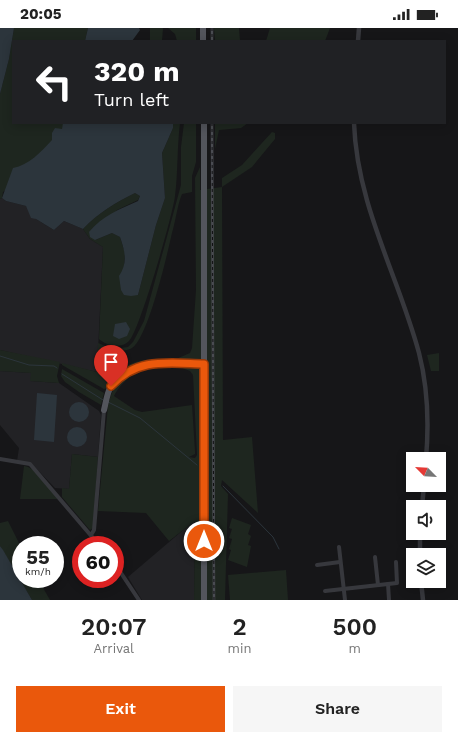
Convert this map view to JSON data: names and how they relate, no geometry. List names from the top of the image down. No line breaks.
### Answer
{"north":"top left","page":{"status":"20:05","turn":["320 m","Turn left"],"speed":"55 km/h","limit":"60","eta":["20:07","Arrival","2","min","500","m"],"buttons":["Exit","Share"]}}
